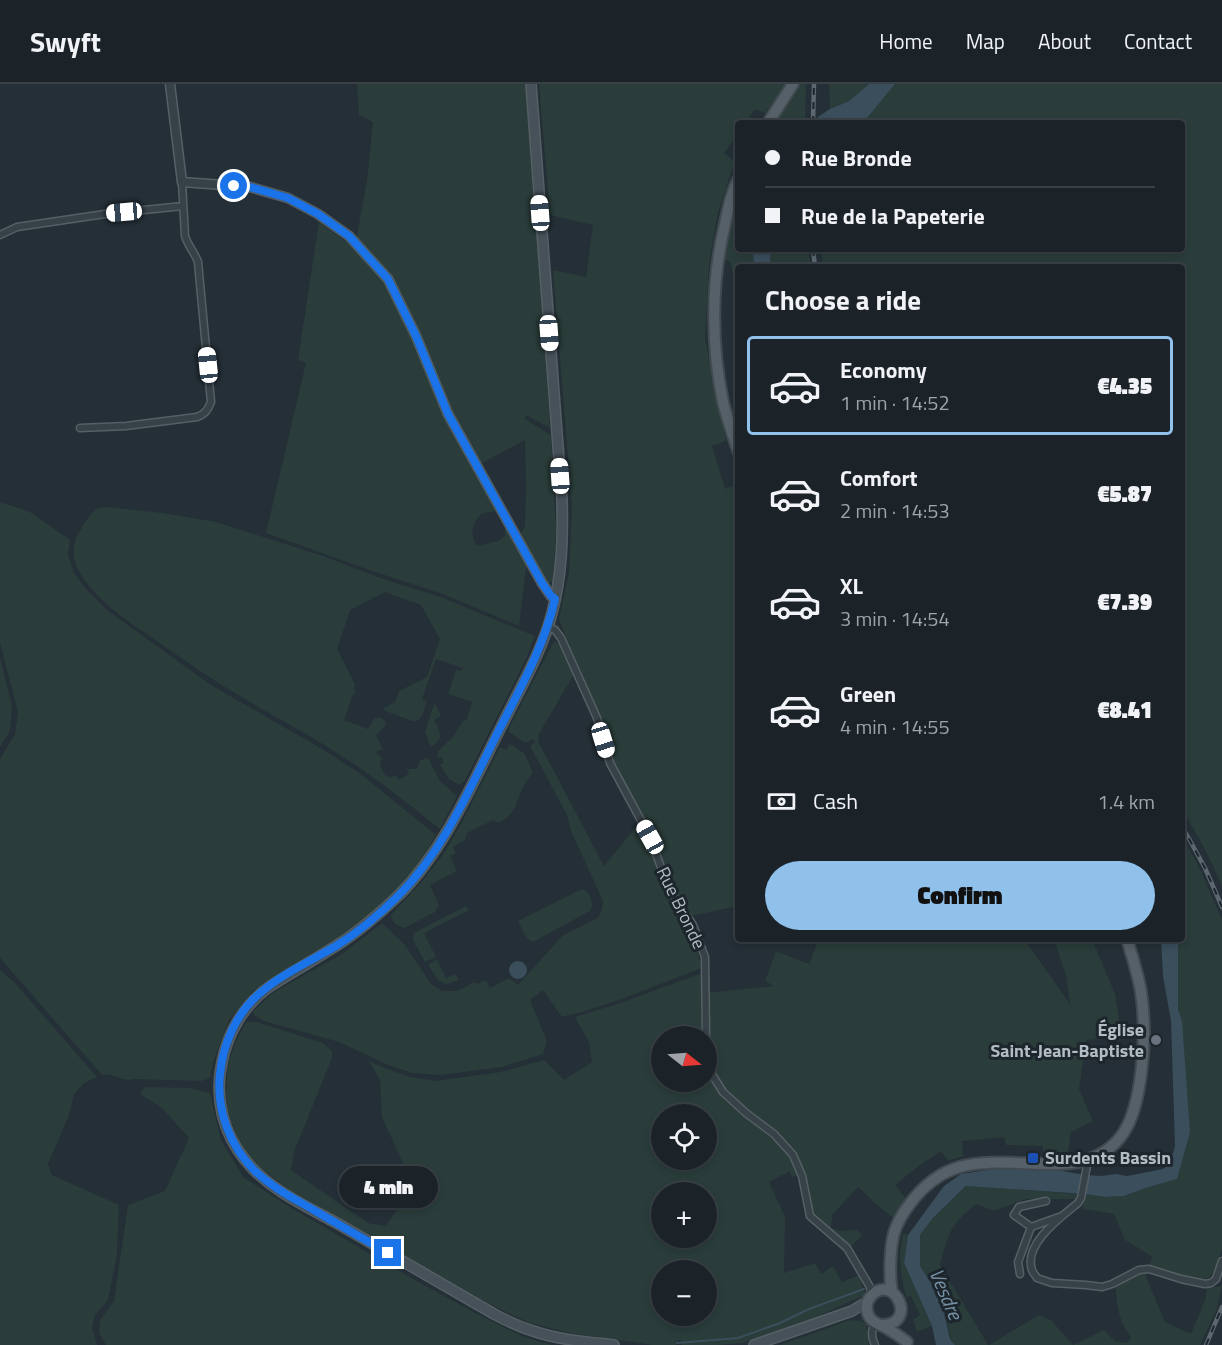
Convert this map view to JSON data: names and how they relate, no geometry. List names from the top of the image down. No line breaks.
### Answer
{"streets":{"street":["Rue Bronde"]},"water":["Vesdre"],"places":{"other":["Église Saint-Jean-Baptiste"],"transit":["Surdents Bassin"]},"north":"right","page":{"header":"Swyft","nav":["Home","Map","About","Contact"],"banner":["Rue Bronde","Rue de la Papeterie"],"heading":"Choose a ride","list":[{"name":"Economy","note":"1 min · 14:52","value":"€4.35"},{"name":"Comfort","note":"2 min · 14:53","value":"€5.87"},{"name":"XL","note":"3 min · 14:54","value":"€7.39"},{"name":"Green","note":"4 min · 14:55","value":"€8.41"}],"pay":["Cash","1.4 km"],"buttons":"Confirm","map_buttons":["+","−"],"bubble":"4 min"}}
